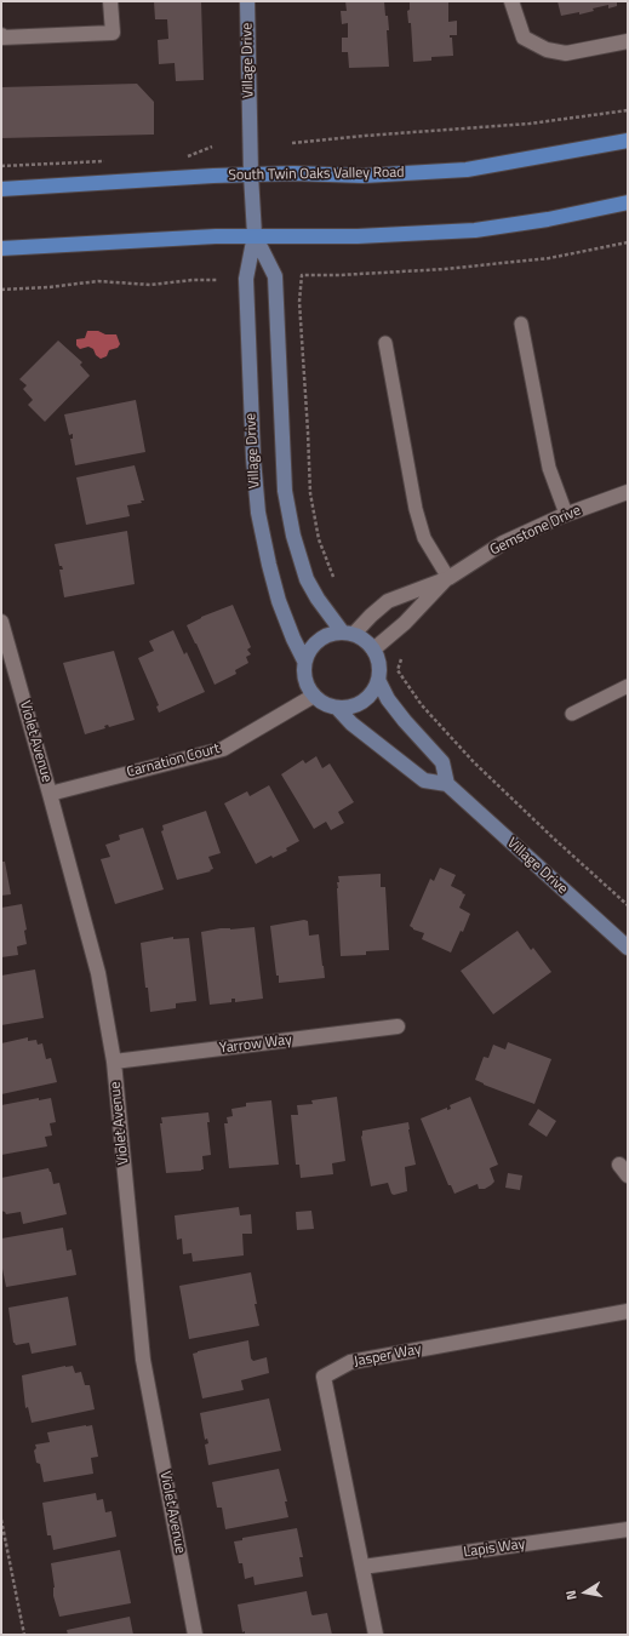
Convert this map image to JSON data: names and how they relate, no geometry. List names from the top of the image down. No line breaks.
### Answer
{"streets":{"main road":["South Twin Oaks Valley Road"],"street":["Village Drive","Gemstone Drive","Violet Avenue","Carnation Court","Yarrow Way","Jasper Way","Lapis Way"]},"crossings":[["Village Drive","South Twin Oaks Valley Road"],["Village Drive","Gemstone Drive"],["Village Drive","Carnation Court"],["Gemstone Drive","Carnation Court"],["Violet Avenue","Carnation Court"],["Violet Avenue","Yarrow Way"],["Jasper Way","Lapis Way"]],"north":"left"}
